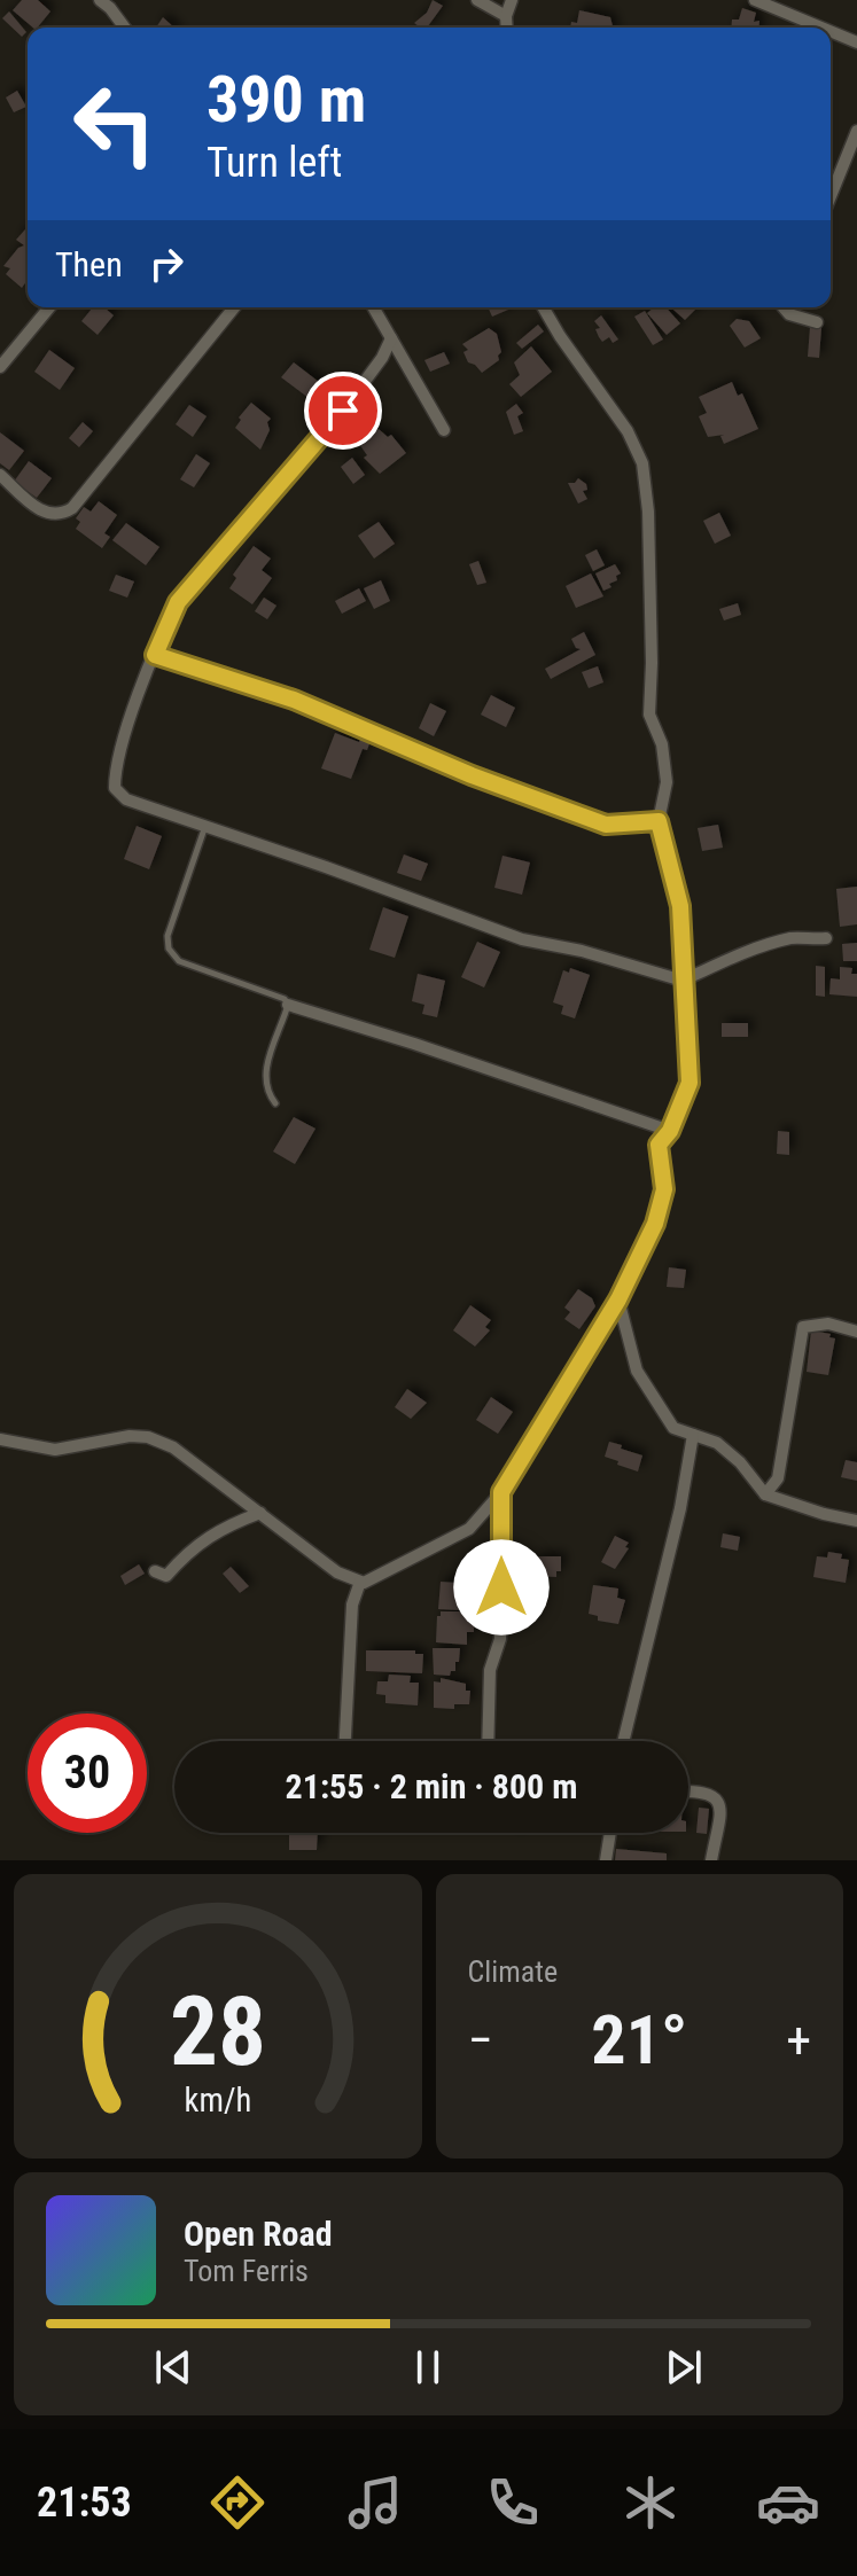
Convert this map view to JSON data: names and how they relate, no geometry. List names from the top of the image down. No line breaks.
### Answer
{"page":{"turn":["390 m","Turn left"],"then":"Then","limit":"30","trip":"21:55 · 2 min · 800 m","tile":"Climate","heat":["−","21°","+"],"song":["Open Road","Tom Ferris"],"tabs":"21:53","gauge":["28","km/h"]}}
